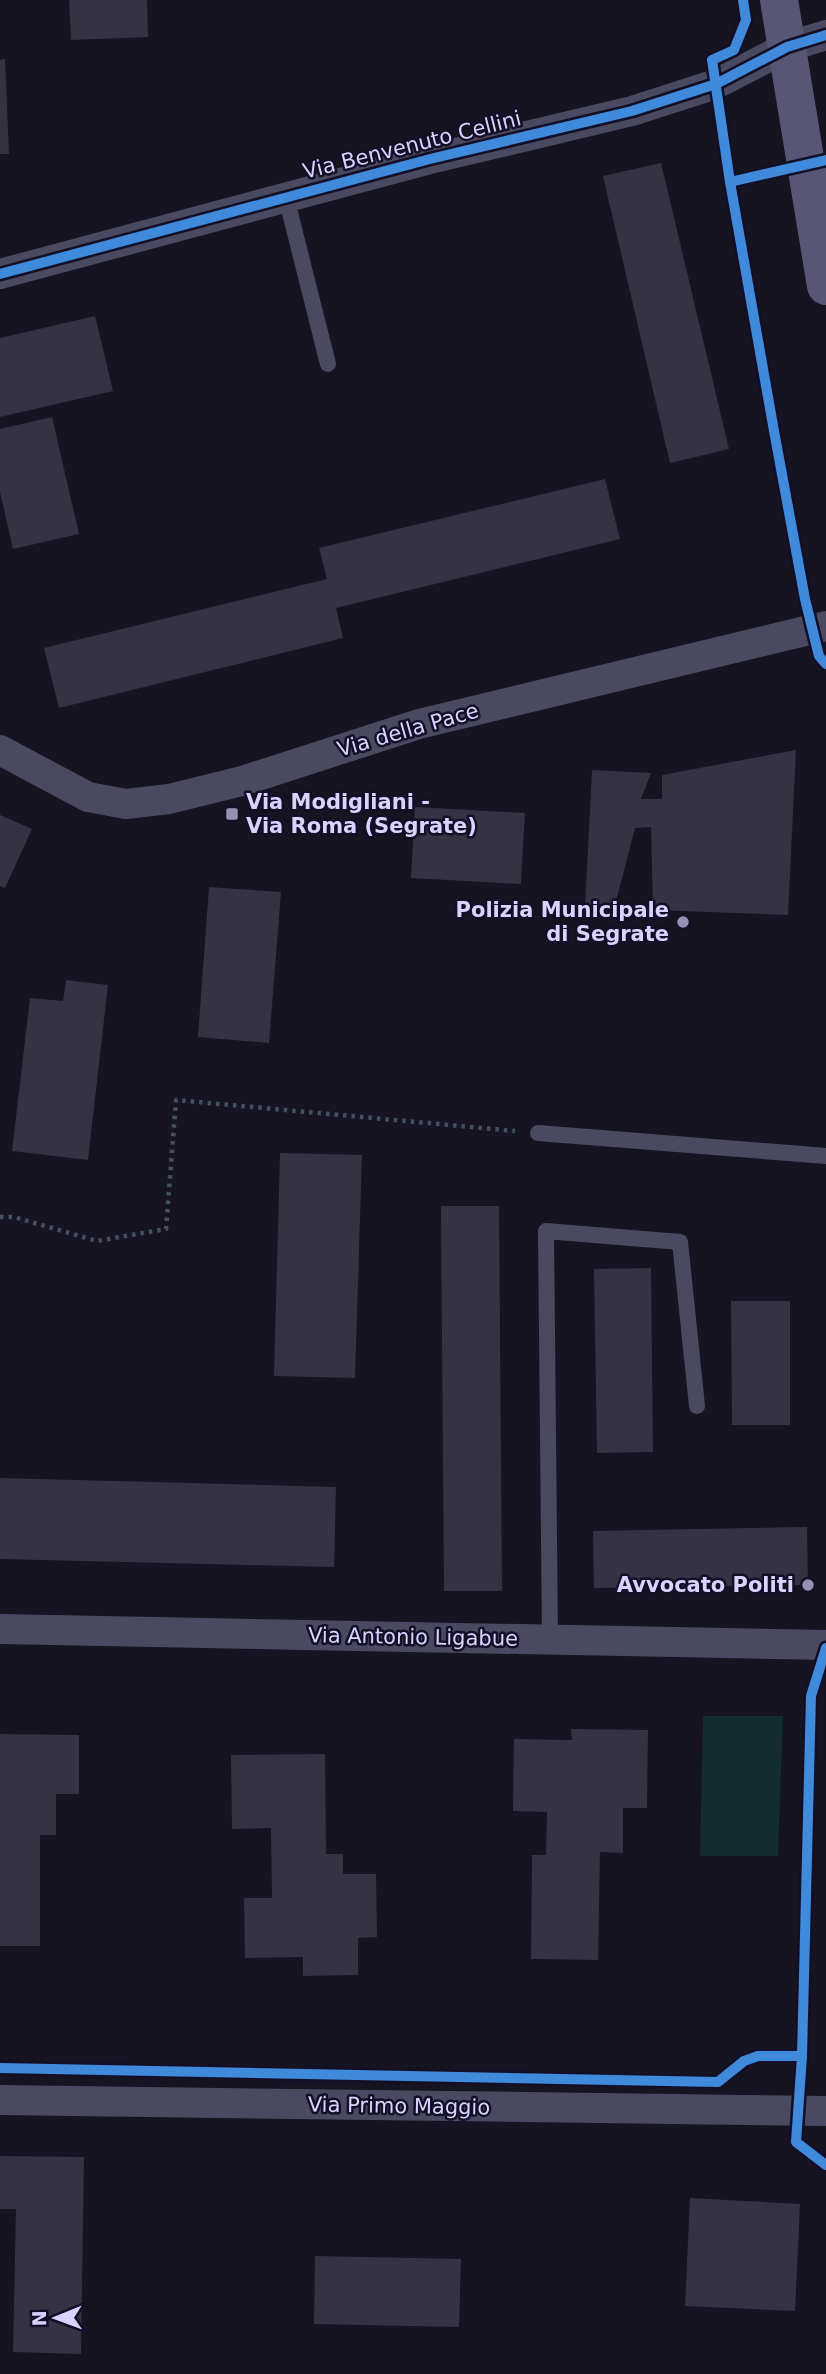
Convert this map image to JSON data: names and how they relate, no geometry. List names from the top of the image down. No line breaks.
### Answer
{"streets":{"street":["Via Benvenuto Cellini","Via della Pace","Via Antonio Ligabue","Via Primo Maggio"]},"places":{"transit":["Via Modigliani - Via Roma (Segrate)"],"other":["Polizia Municipale di Segrate","Avvocato Politi"]},"north":"left"}
